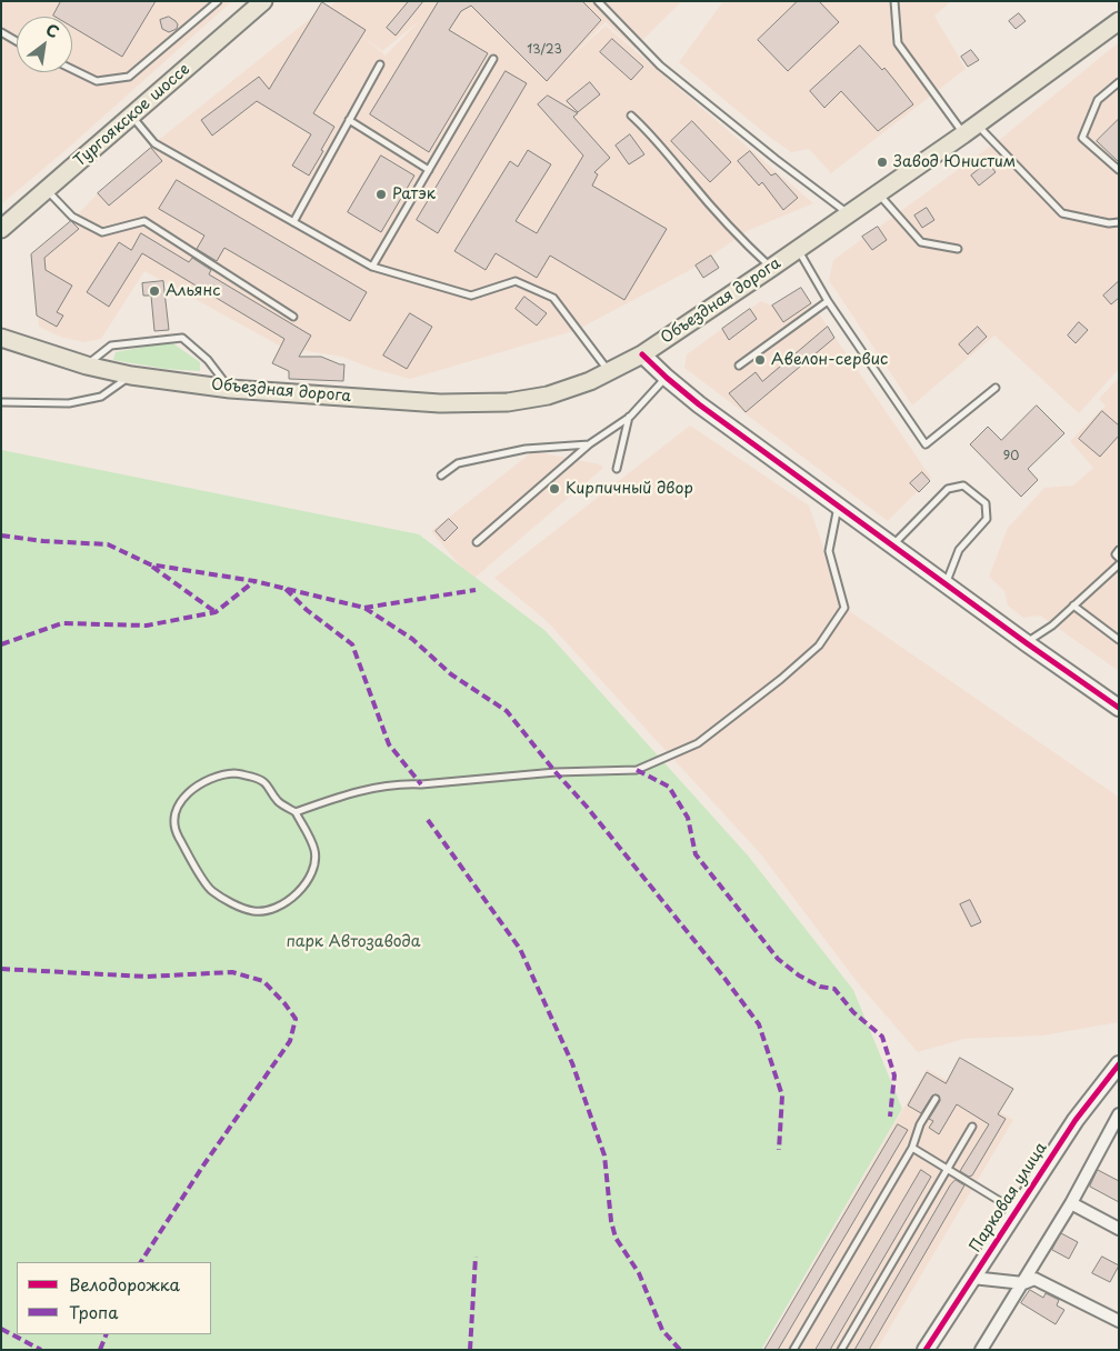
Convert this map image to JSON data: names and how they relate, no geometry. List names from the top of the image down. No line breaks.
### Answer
{"streets":{"main road":["Тургоякское шоссе","Объездная дорога"],"street":["Парковая улица"]},"parks":["парк Автозавода"],"places":["Завод Юнистим","Ратэк","Альянс","Авелон-сервис","Кирпичный двор"],"house_numbers":["13/23","90"],"legend":["Велодорожка","Тропа"],"north":"top right"}
